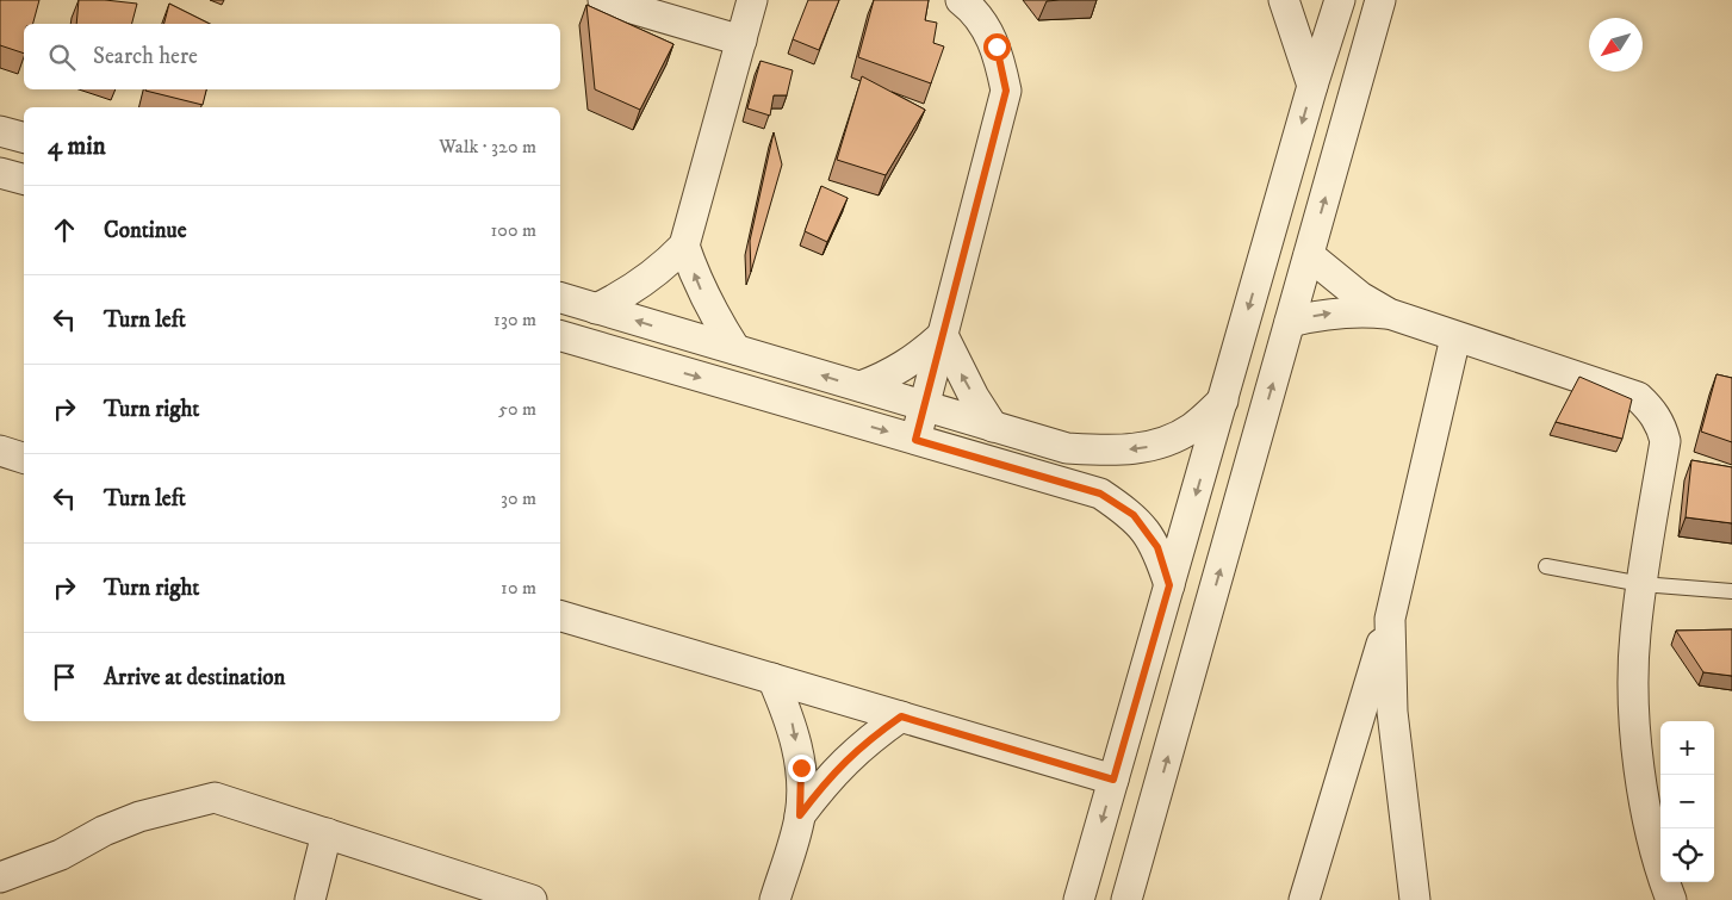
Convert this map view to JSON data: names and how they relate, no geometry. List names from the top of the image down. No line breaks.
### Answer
{"north":"bottom left","page":{"search":"Search here","heading":["4 min","Walk · 320 m"],"list":[["Continue","100 m"],["Turn left","130 m"],["Turn right","50 m"],["Turn left","30 m"],["Turn right","10 m"],"Arrive at destination"],"map_buttons":["+","−"]}}
